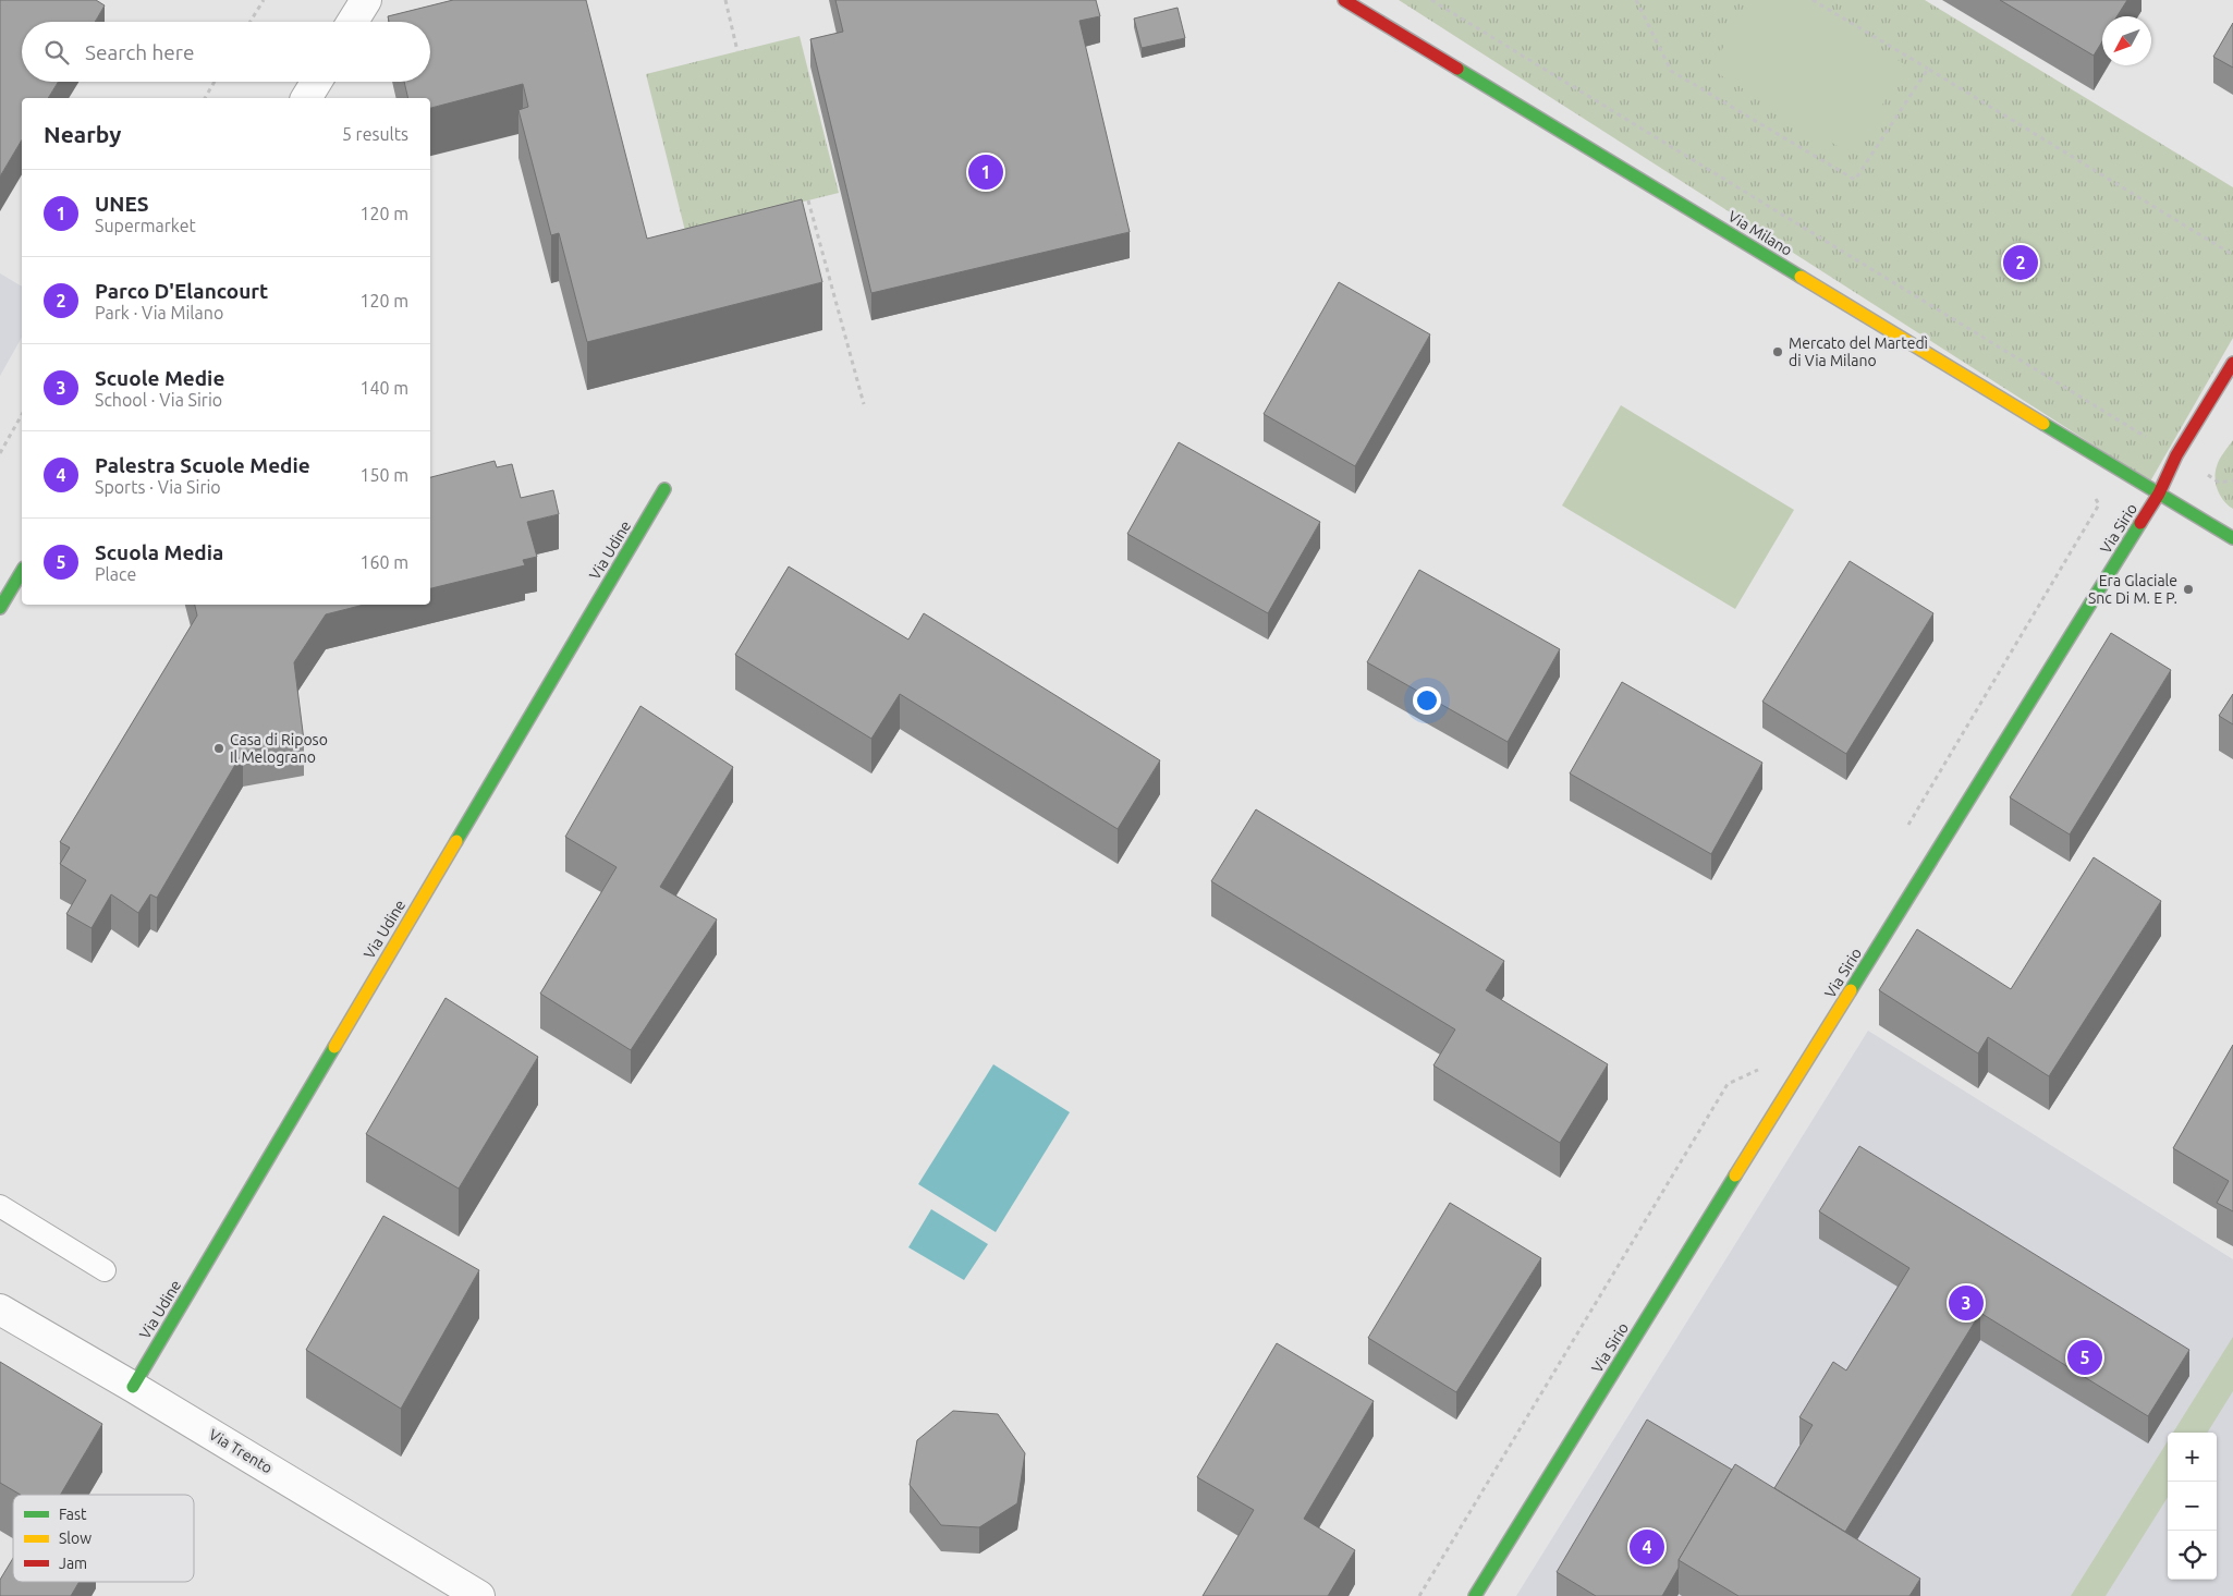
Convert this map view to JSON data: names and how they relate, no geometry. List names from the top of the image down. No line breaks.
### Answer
{"streets":{"street":["Via Milano","Via Sirio","Via Udine","Via Trento"]},"crossings":[["Via Milano","Via Sirio"],["Via Udine","Via Trento"]],"places":["Mercato del Martedì di Via Milano","Era Glaciale Snc Di M. E P.","Casa di Riposo Il Melograno"],"legend":["Fast","Slow","Jam"],"north":"bottom left","page":{"search":"Search here","heading":["Nearby","5 results"],"pins":["1","2","3","5","4"],"list":[{"mark":"1","name":"UNES","note":"Supermarket","value":"120 m"},{"mark":"2","name":"Parco D'Elancourt","note":"Park · Via Milano","value":"120 m"},{"mark":"3","name":"Scuole Medie","note":"School · Via Sirio","value":"140 m"},{"mark":"4","name":"Palestra Scuole Medie","note":"Sports · Via Sirio","value":"150 m"},{"mark":"5","name":"Scuola Media","note":"Place","value":"160 m"}],"map_buttons":["+","−"]}}
